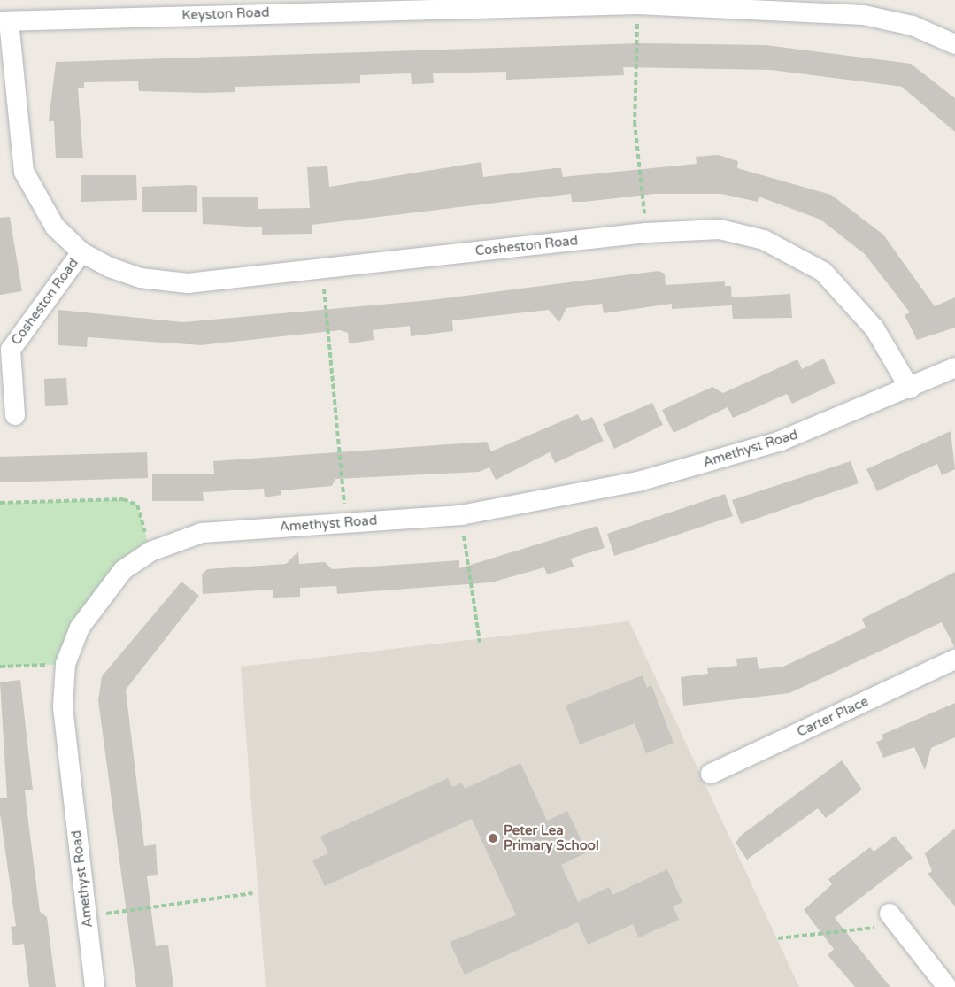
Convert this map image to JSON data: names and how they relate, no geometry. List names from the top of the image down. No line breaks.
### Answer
{"streets":{"street":["Keyston Road","Cosheston Road","Amethyst Road","Carter Place"]},"crossings":[["Keyston Road","Cosheston Road"],["Cosheston Road","Amethyst Road"]],"places":["Peter Lea Primary School"]}
